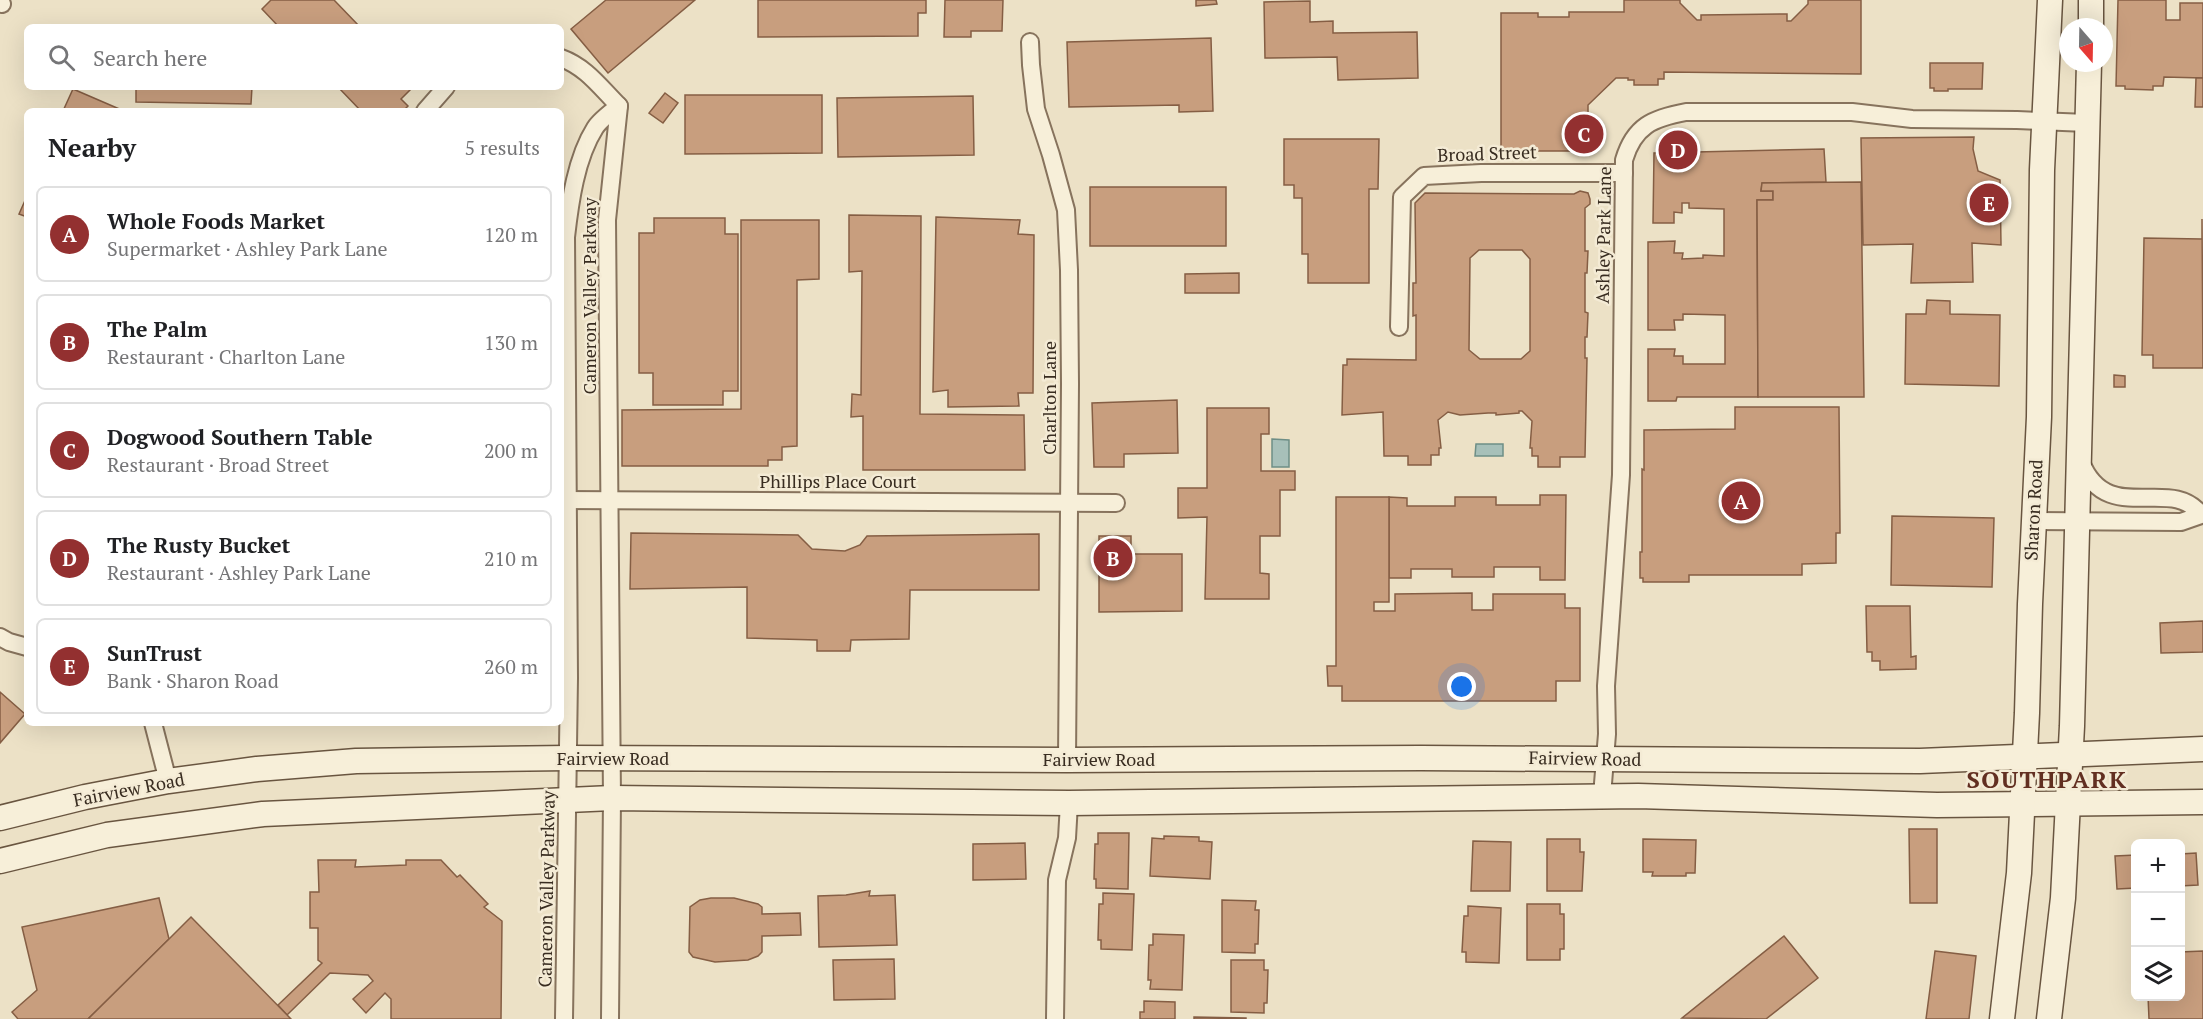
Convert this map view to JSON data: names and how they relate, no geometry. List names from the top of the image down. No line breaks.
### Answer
{"streets":{"main road":["Sharon Road","Fairview Road"],"street":["Broad Street","Ashley Park Lane","Cameron Valley Parkway","Charlton Lane","Phillips Place Court"]},"crossings":[["Broad Street","Ashley Park Lane"],["Ashley Park Lane","Sharon Road"],["Ashley Park Lane","Fairview Road"],["Cameron Valley Parkway","Phillips Place Court"],["Cameron Valley Parkway","Fairview Road"],["Charlton Lane","Phillips Place Court"],["Charlton Lane","Fairview Road"],["Sharon Road","Fairview Road"]],"districts":["SOUTHPARK"],"north":"bottom","page":{"search":"Search here","heading":["Nearby","5 results"],"pins":["C","D","E","A","B"],"list":[{"mark":"A","name":"Whole Foods Market","note":"Supermarket · Ashley Park Lane","value":"120 m"},{"mark":"B","name":"The Palm","note":"Restaurant · Charlton Lane","value":"130 m"},{"mark":"C","name":"Dogwood Southern Table","note":"Restaurant · Broad Street","value":"200 m"},{"mark":"D","name":"The Rusty Bucket","note":"Restaurant · Ashley Park Lane","value":"210 m"},{"mark":"E","name":"SunTrust","note":"Bank · Sharon Road","value":"260 m"}],"map_buttons":["+","−"]}}
